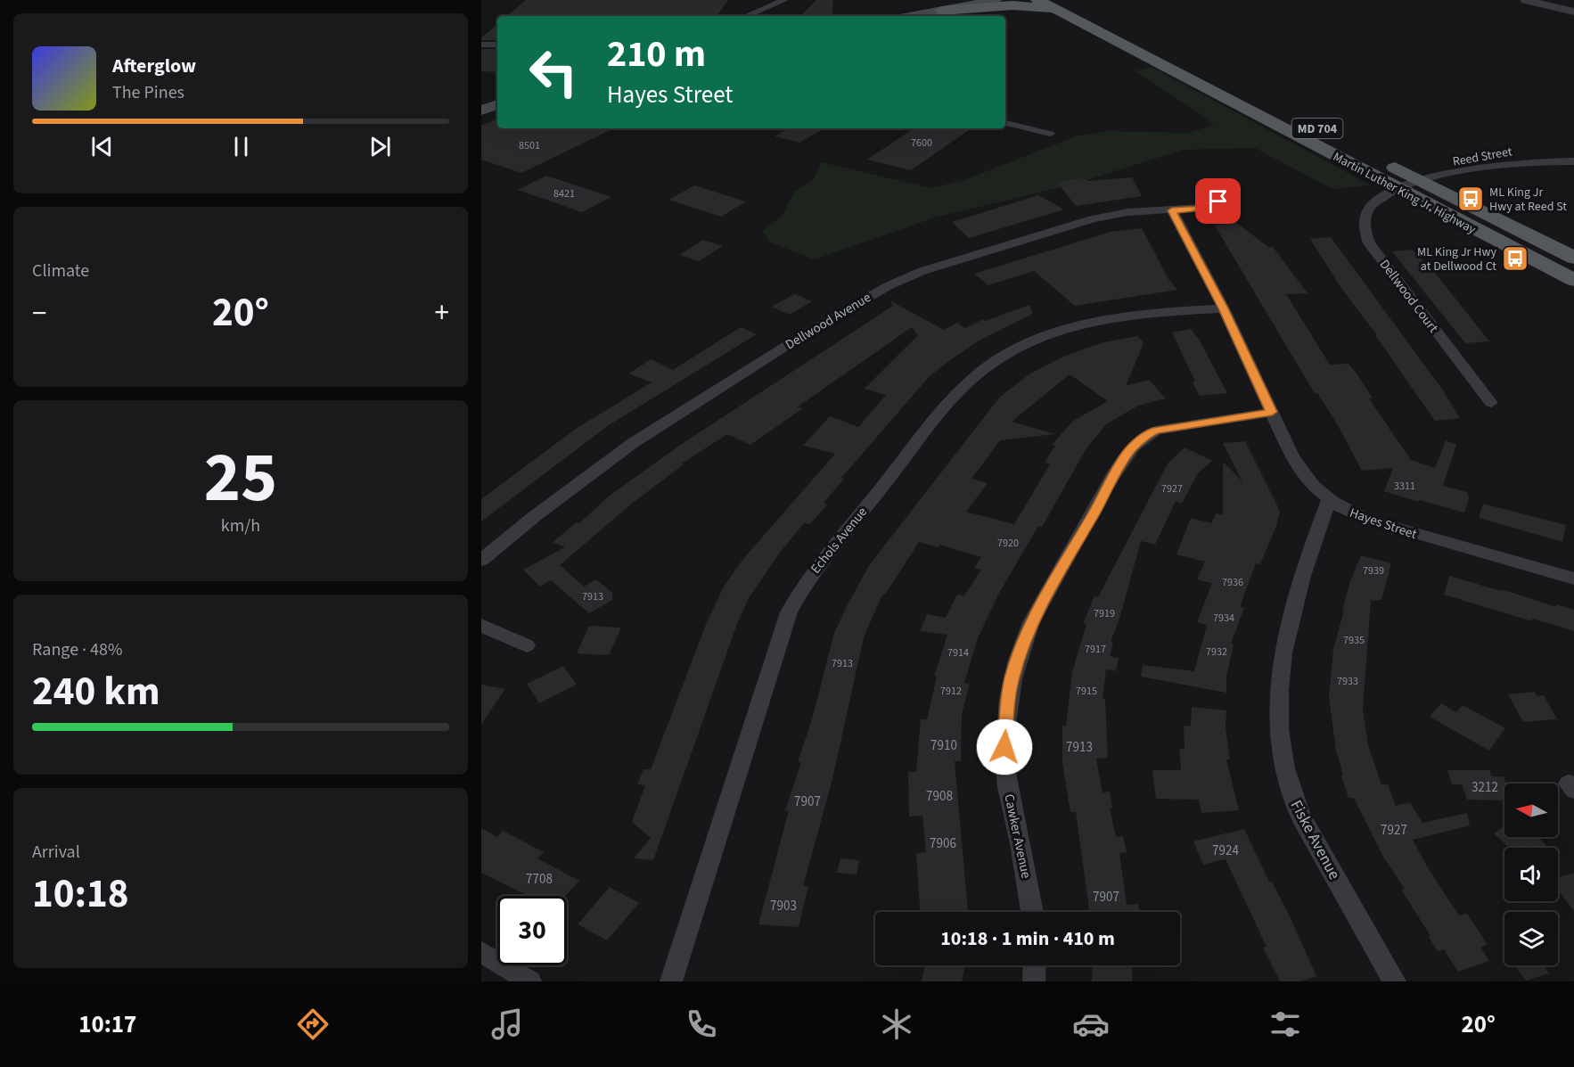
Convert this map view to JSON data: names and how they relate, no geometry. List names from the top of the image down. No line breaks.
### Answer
{"streets":{"main road":["MD 704","Martin Luther King Jr. Highway"],"street":["Reed Street","Dellwood Court","Dellwood Avenue","Hayes Street","Echols Avenue","Cawker Avenue","Fiske Avenue"]},"crossings":[["Reed Street","Martin Luther King Jr. Highway"],["Reed Street","Dellwood Court"],["Martin Luther King Jr. Highway","Dellwood Court"],["Dellwood Avenue","Hayes Street"],["Hayes Street","Echols Avenue"],["Hayes Street","Cawker Avenue"],["Hayes Street","Fiske Avenue"]],"places":{"bus stop":["ML King Jr Hwy at Reed St","ML King Jr Hwy at Dellwood Ct"]},"house_numbers":["7600","8501","8421","3311","7927","7920","7939","7936","7913","7919","7934","7935","7917","7932","7914","7913","7933","7912","7915","7910","7913","3212","7908","7907","7927","7906","7924","7708","7907","7903"],"north":"left","page":{"turn":["210 m","Hayes Street"],"song":["Afterglow","The Pines"],"tile":["Climate",["25","km/h"],["Range · 48%","240 km"],["Arrival","10:18"]],"heat":["−","20°","+"],"limit":"30","trip":"10:18 · 1 min · 410 m","tabs":["10:17","20°"]}}
